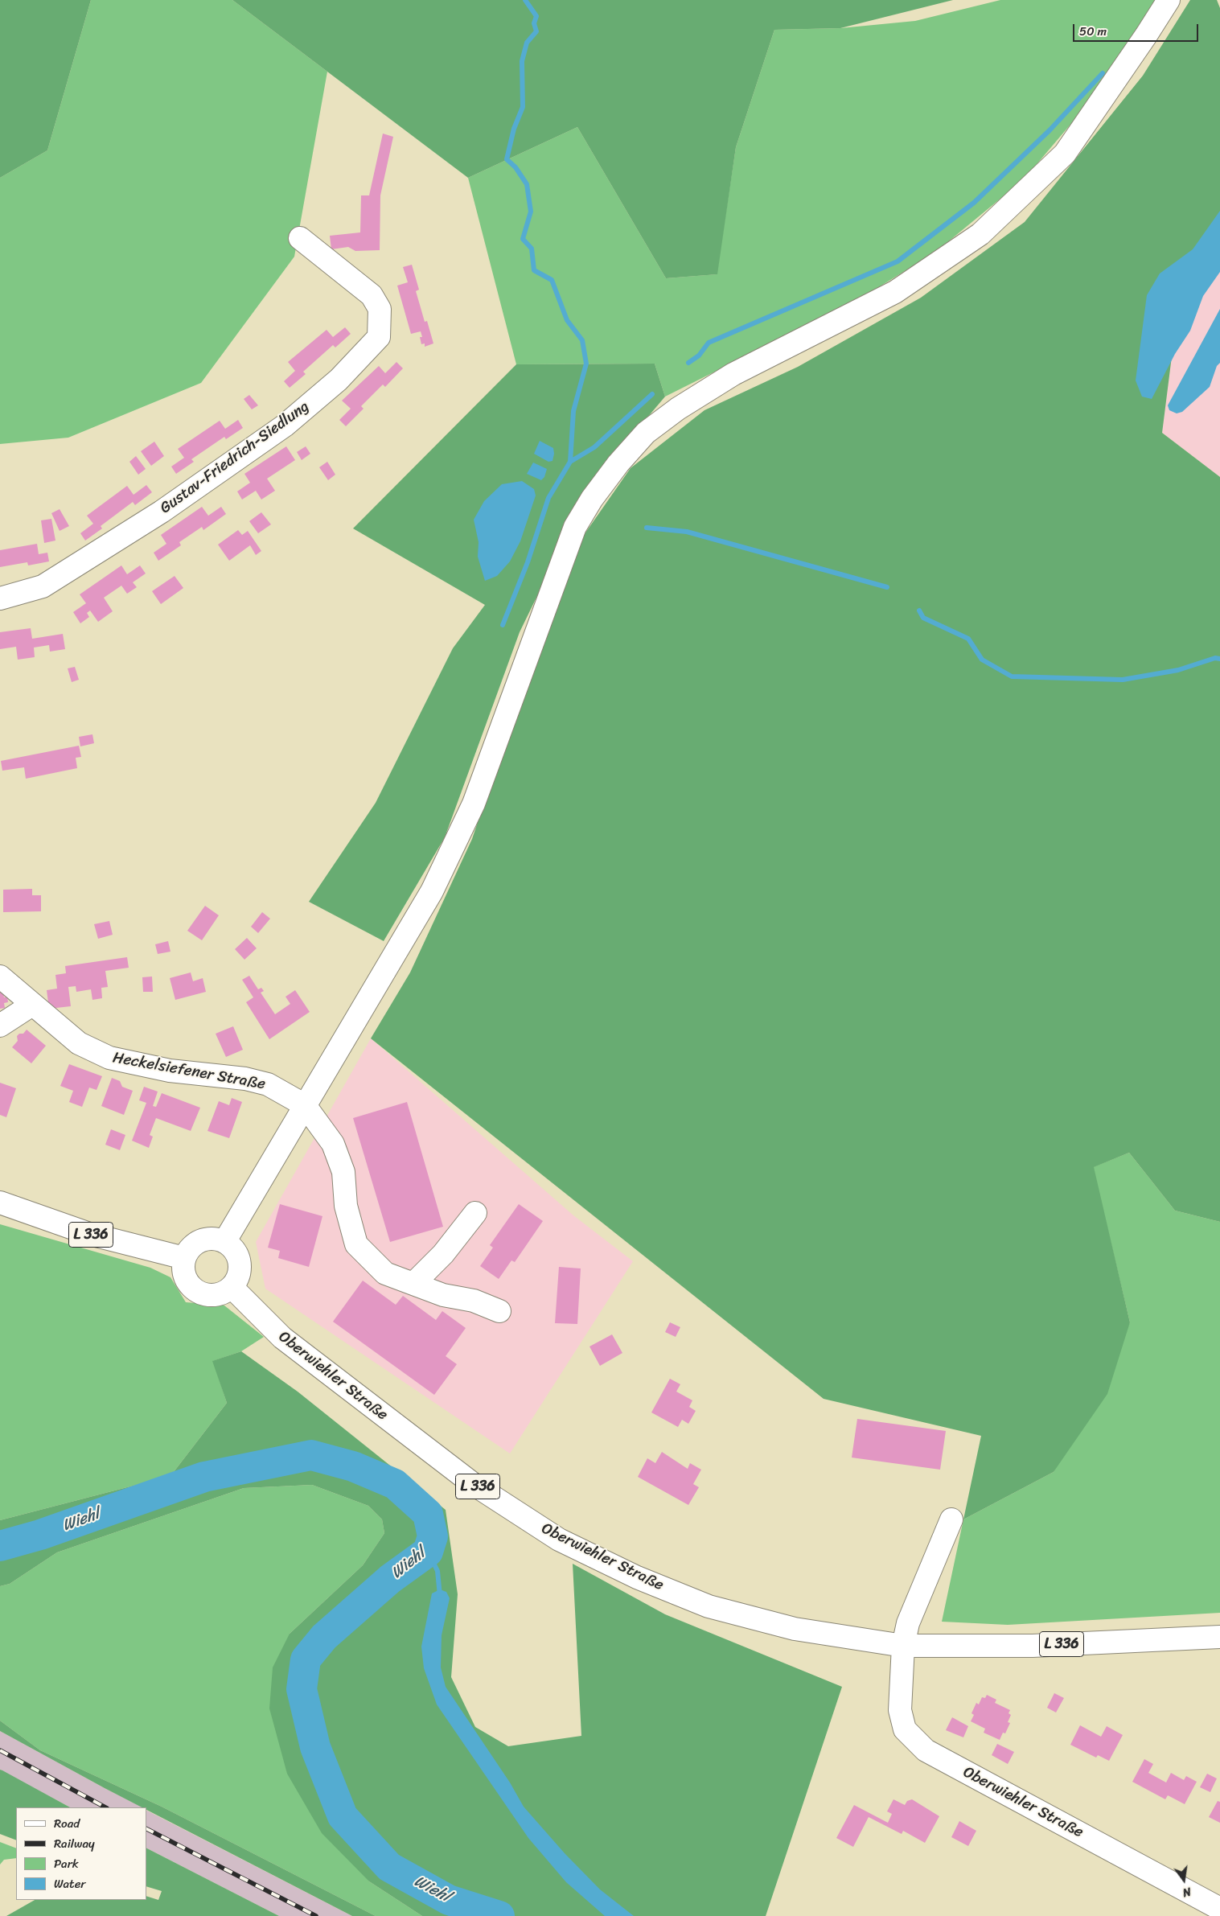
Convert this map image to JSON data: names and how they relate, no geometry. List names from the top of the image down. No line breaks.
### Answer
{"streets":{"main road":["Gustav-Friedrich-Siedlung","Heckelsiefener Straße","L 336","Oberwiehler Straße"]},"crossings":[["L 336","Oberwiehler Straße"]],"water":["Wiehl"],"legend":["Road","Railway","Park","Water"],"scale_bar":"50 m","north":"bottom"}
